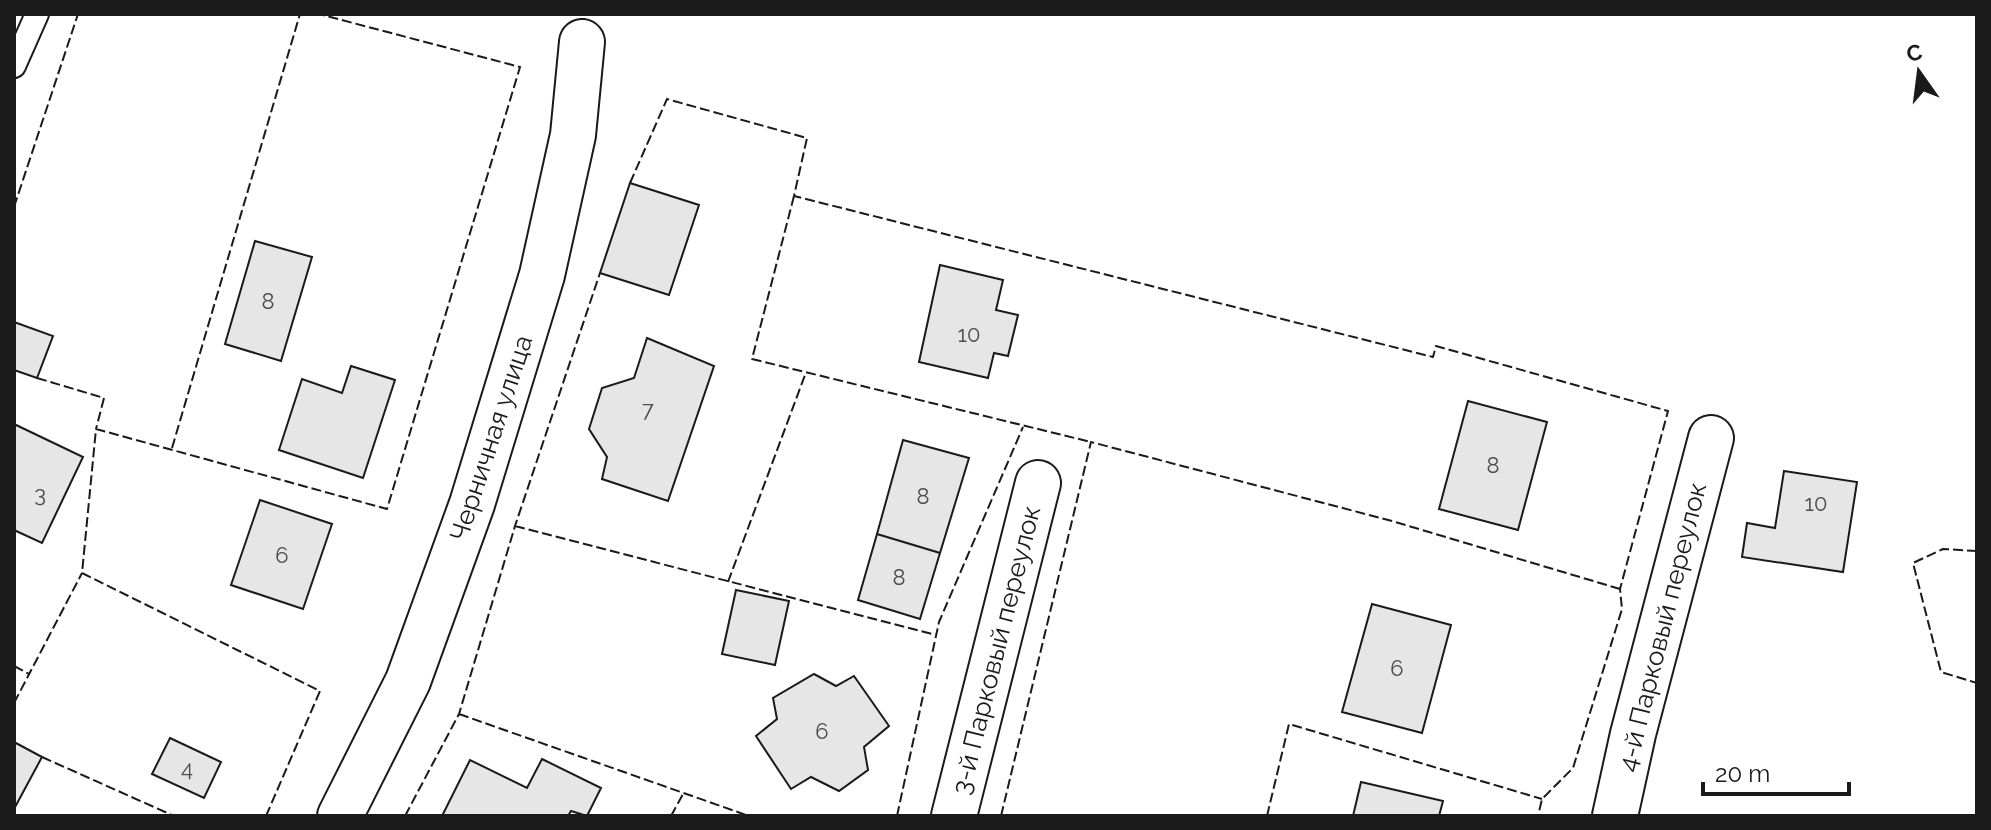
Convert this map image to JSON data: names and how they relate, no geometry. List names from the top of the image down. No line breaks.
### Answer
{"streets":{"street":["Черничная улица","4-й Парковый переулок","3-й Парковый переулок"]},"house_numbers":["8","10","7","8","3","8","10","6","8","6","6","4"],"scale_bar":"20 m","north":"top"}
